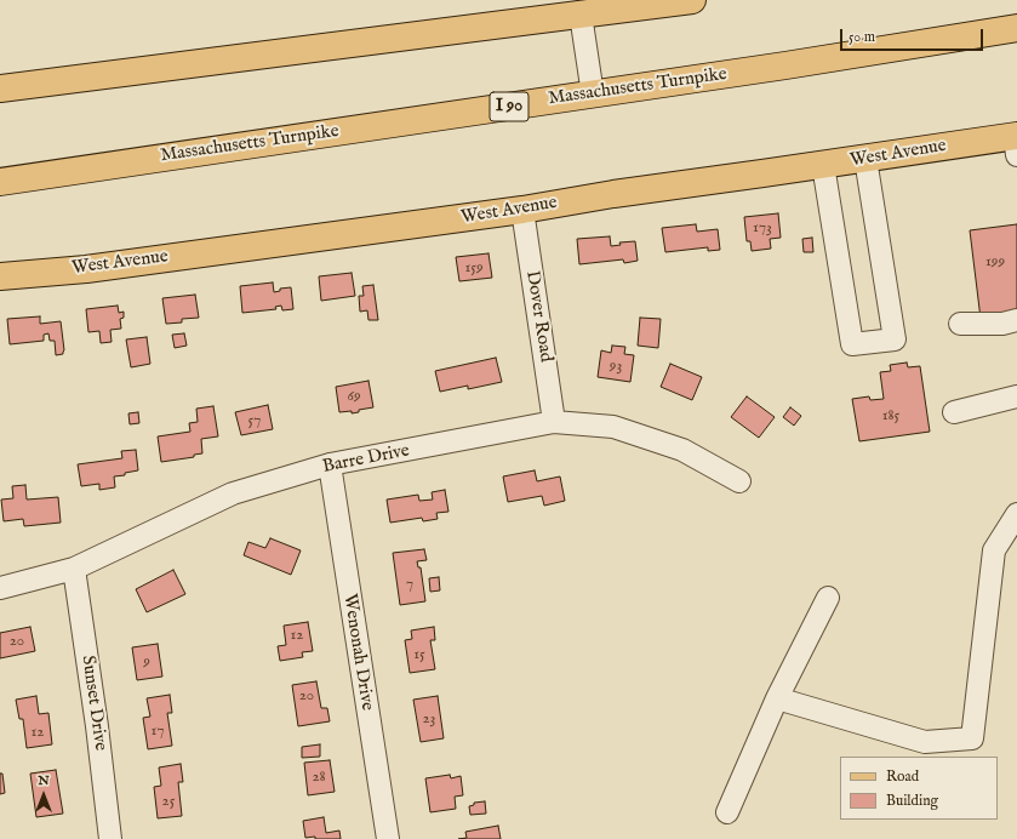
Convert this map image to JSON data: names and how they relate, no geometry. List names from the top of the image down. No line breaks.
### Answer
{"streets":{"main road":["Massachusetts Turnpike","I 90","West Avenue"],"street":["Dover Road","Barre Drive","Wenonah Drive","Sunset Drive"]},"crossings":[["West Avenue","Dover Road"],["Dover Road","Barre Drive"],["Barre Drive","Wenonah Drive"],["Barre Drive","Sunset Drive"]],"house_numbers":["173","199","159","93","69","185","57","7","12","20","15","9","20","23","17","12","28","25"],"legend":["Road","Building"],"scale_bar":"50 m","north":"top"}
